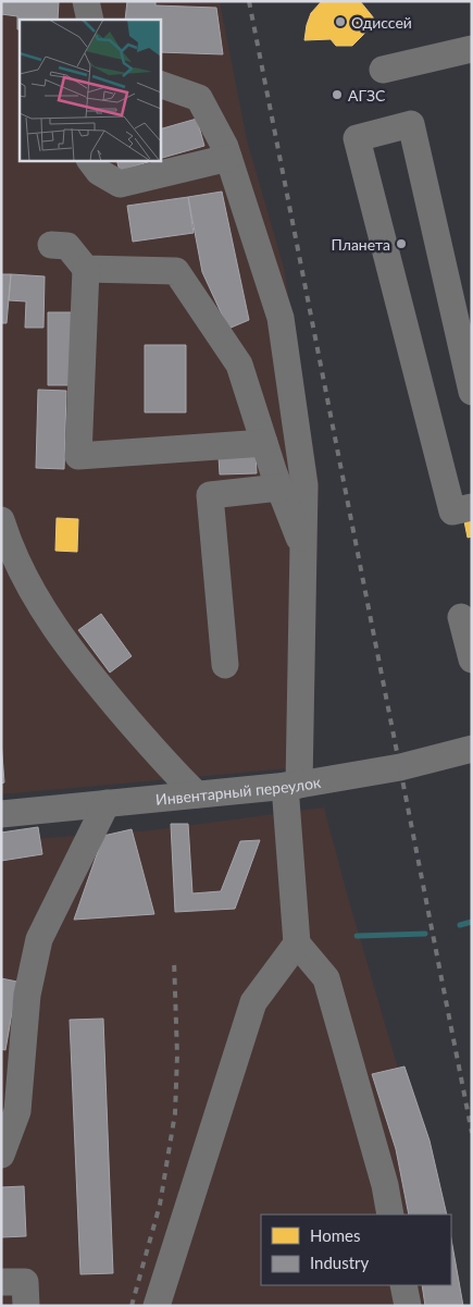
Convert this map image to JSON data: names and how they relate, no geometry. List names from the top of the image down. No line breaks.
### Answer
{"streets":{"street":["Инвентарный переулок"]},"places":["Одиссей","АГЗС","Планета"],"legend":["Homes","Industry"]}
